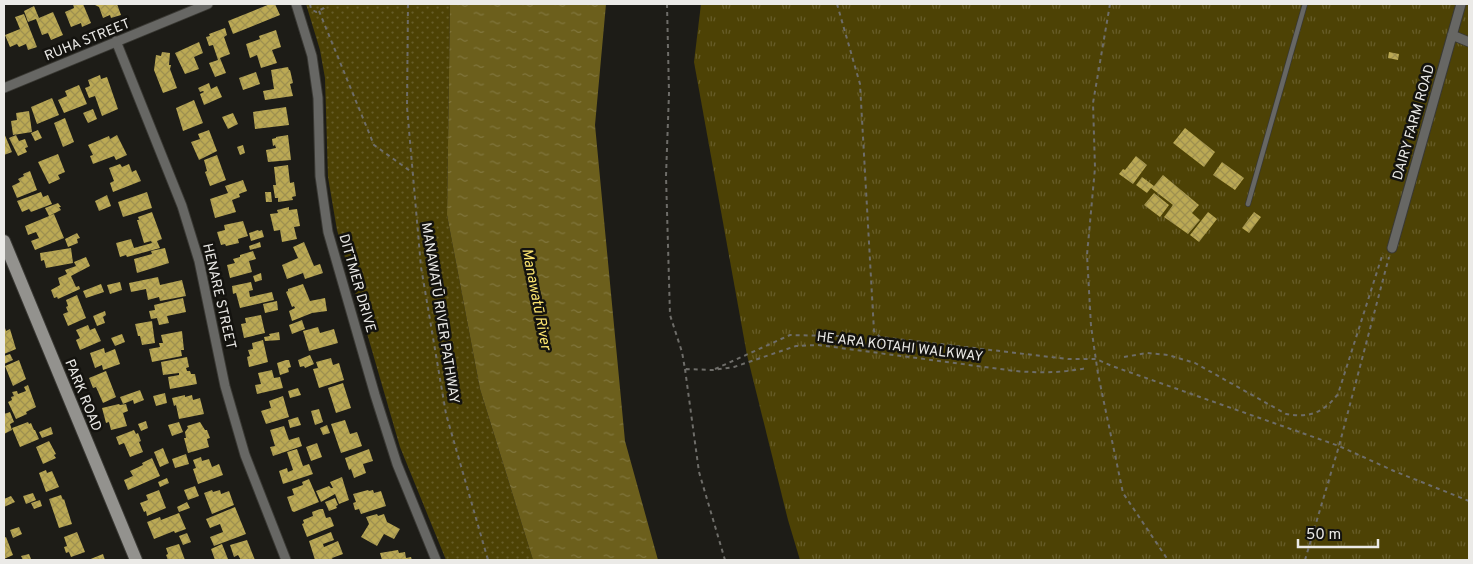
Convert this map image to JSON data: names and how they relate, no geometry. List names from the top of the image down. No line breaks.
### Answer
{"streets":{"main road":["PARK ROAD"],"street":["RUHA STREET","DAIRY FARM ROAD","DITTMER DRIVE","HENARE STREET"],"path":["MANAWATŪ RIVER PATHWAY","HE ARA KOTAHI WALKWAY"]},"crossings":[["RUHA STREET","HENARE STREET"]],"water":["Manawatū River"],"scale_bar":"50 m"}
